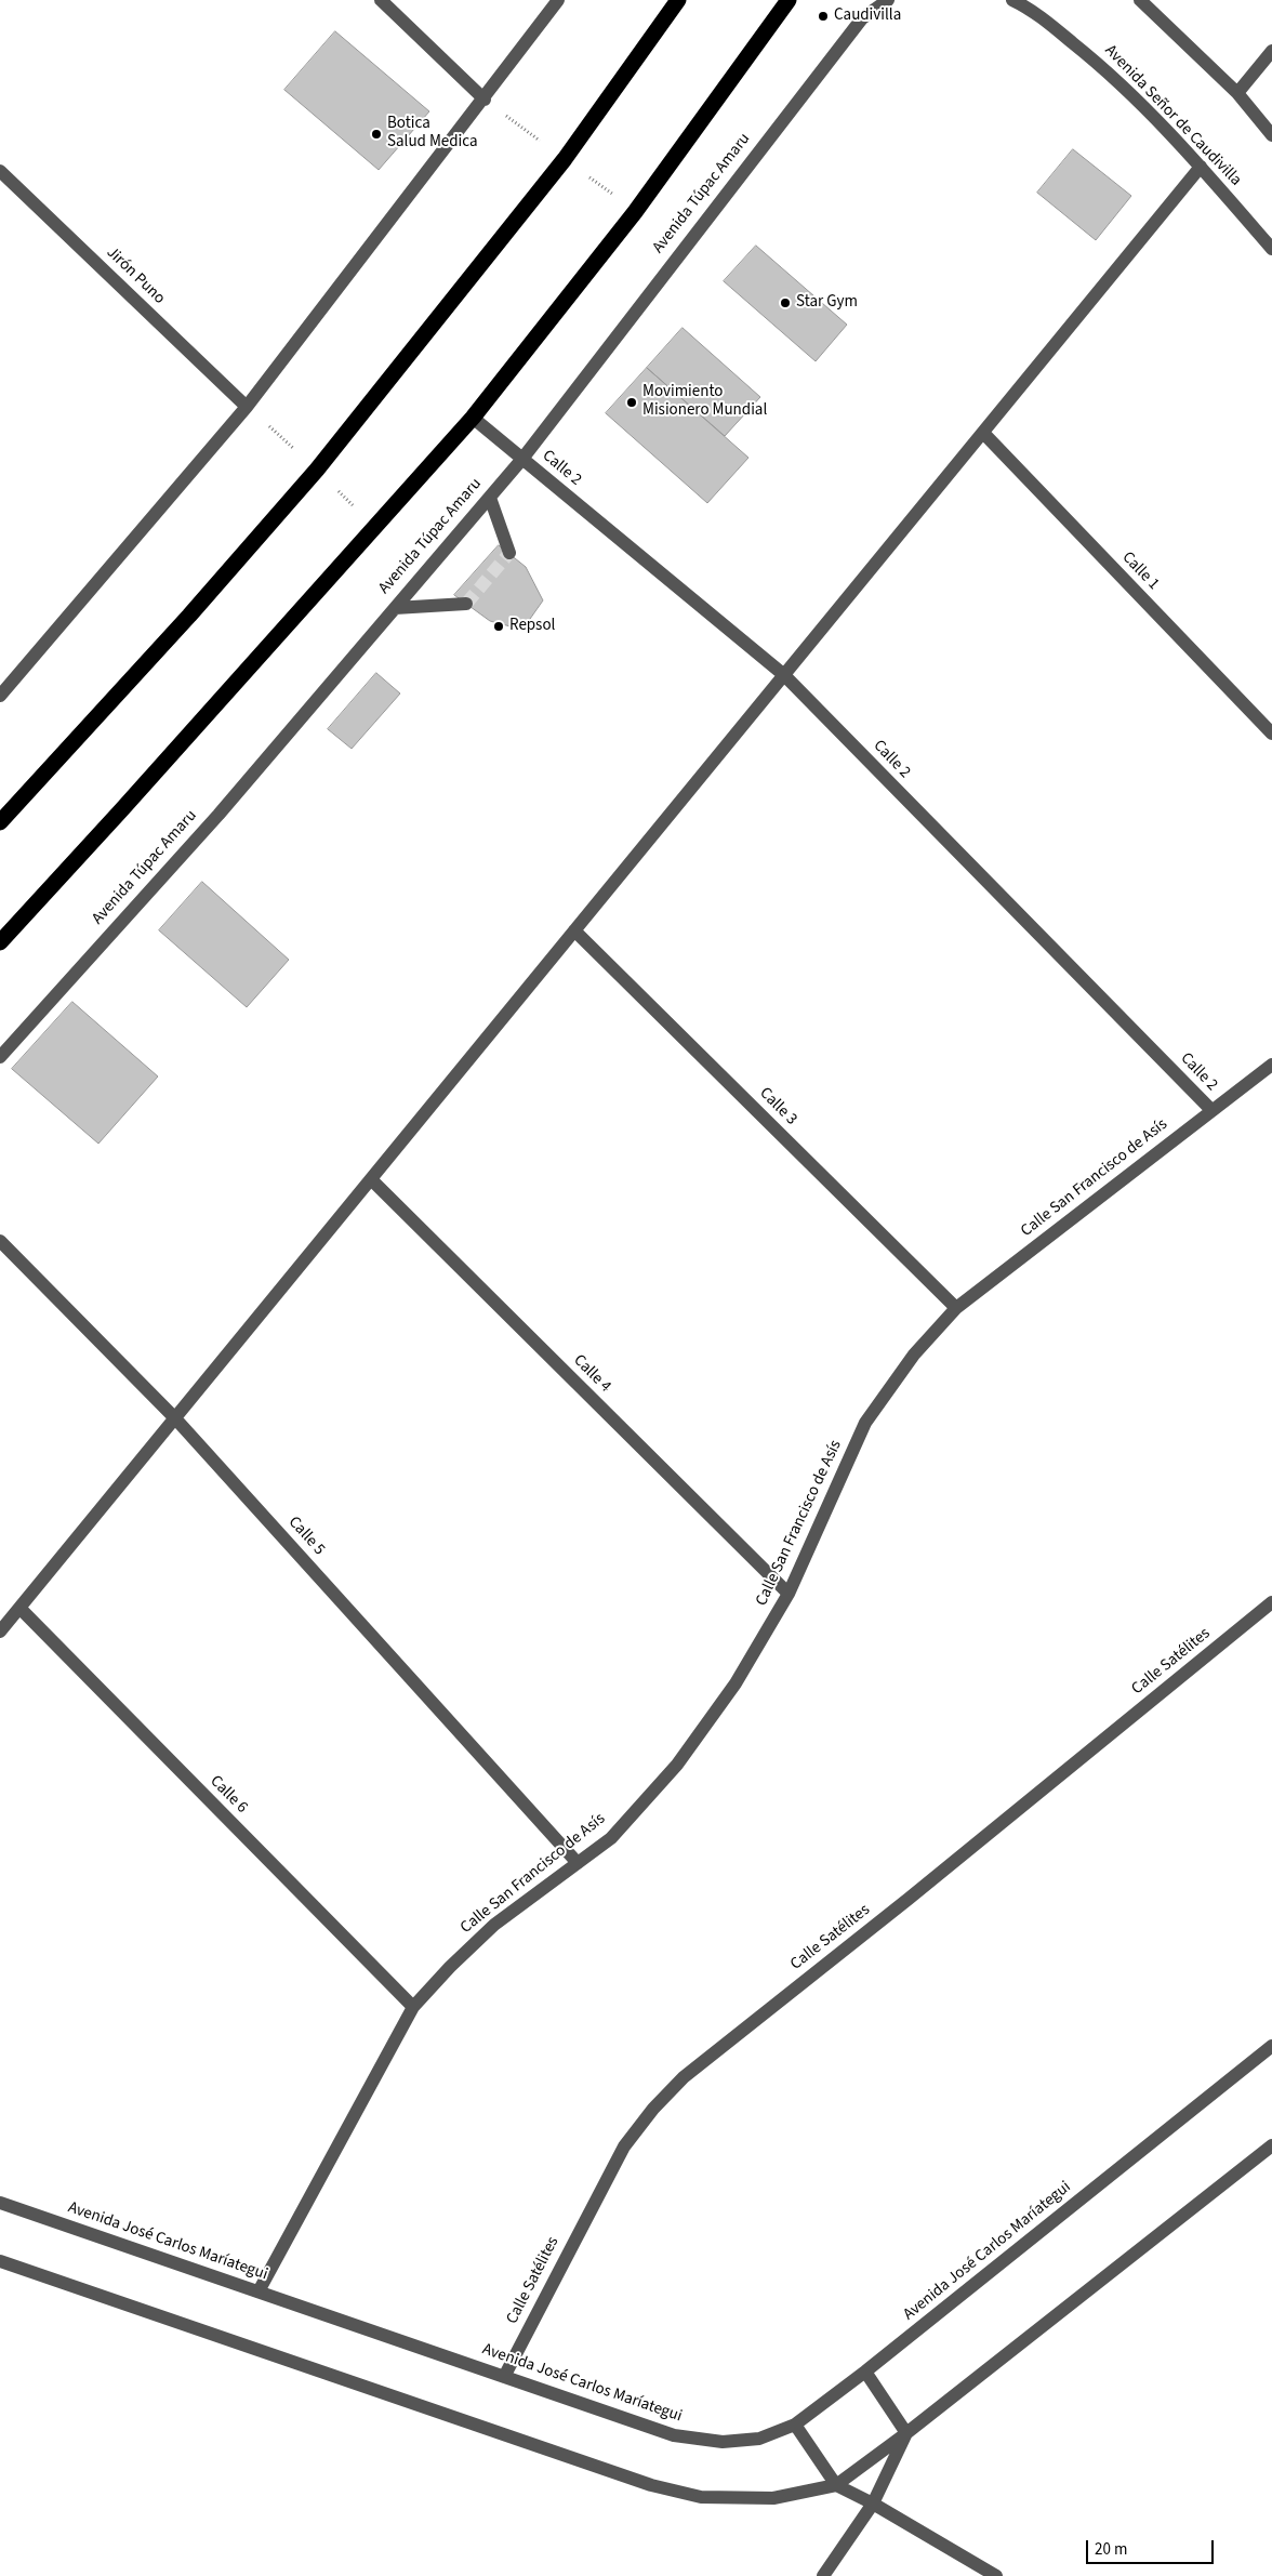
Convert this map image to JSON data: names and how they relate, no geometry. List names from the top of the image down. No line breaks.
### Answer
{"streets":{"street":["Avenida Señor de Caudivilla","Avenida Túpac Amaru","Jirón Puno","Calle 2","Calle 1","Calle 3","Calle San Francisco de Asís","Calle 4","Calle 5","Calle Satélites","Calle 6","Avenida José Carlos Maríategui"]},"crossings":[["Avenida Túpac Amaru","Calle 2"],["Calle 2","Calle San Francisco de Asís"],["Calle 3","Calle San Francisco de Asís"],["Calle San Francisco de Asís","Calle 4"],["Calle San Francisco de Asís","Calle 5"],["Calle San Francisco de Asís","Calle 6"],["Calle San Francisco de Asís","Avenida José Carlos Maríategui"],["Calle Satélites","Avenida José Carlos Maríategui"]],"places":["Caudivilla","Botica Salud Medica","Star Gym","Movimiento Misionero Mundial","Repsol"],"scale_bar":"20 m"}
